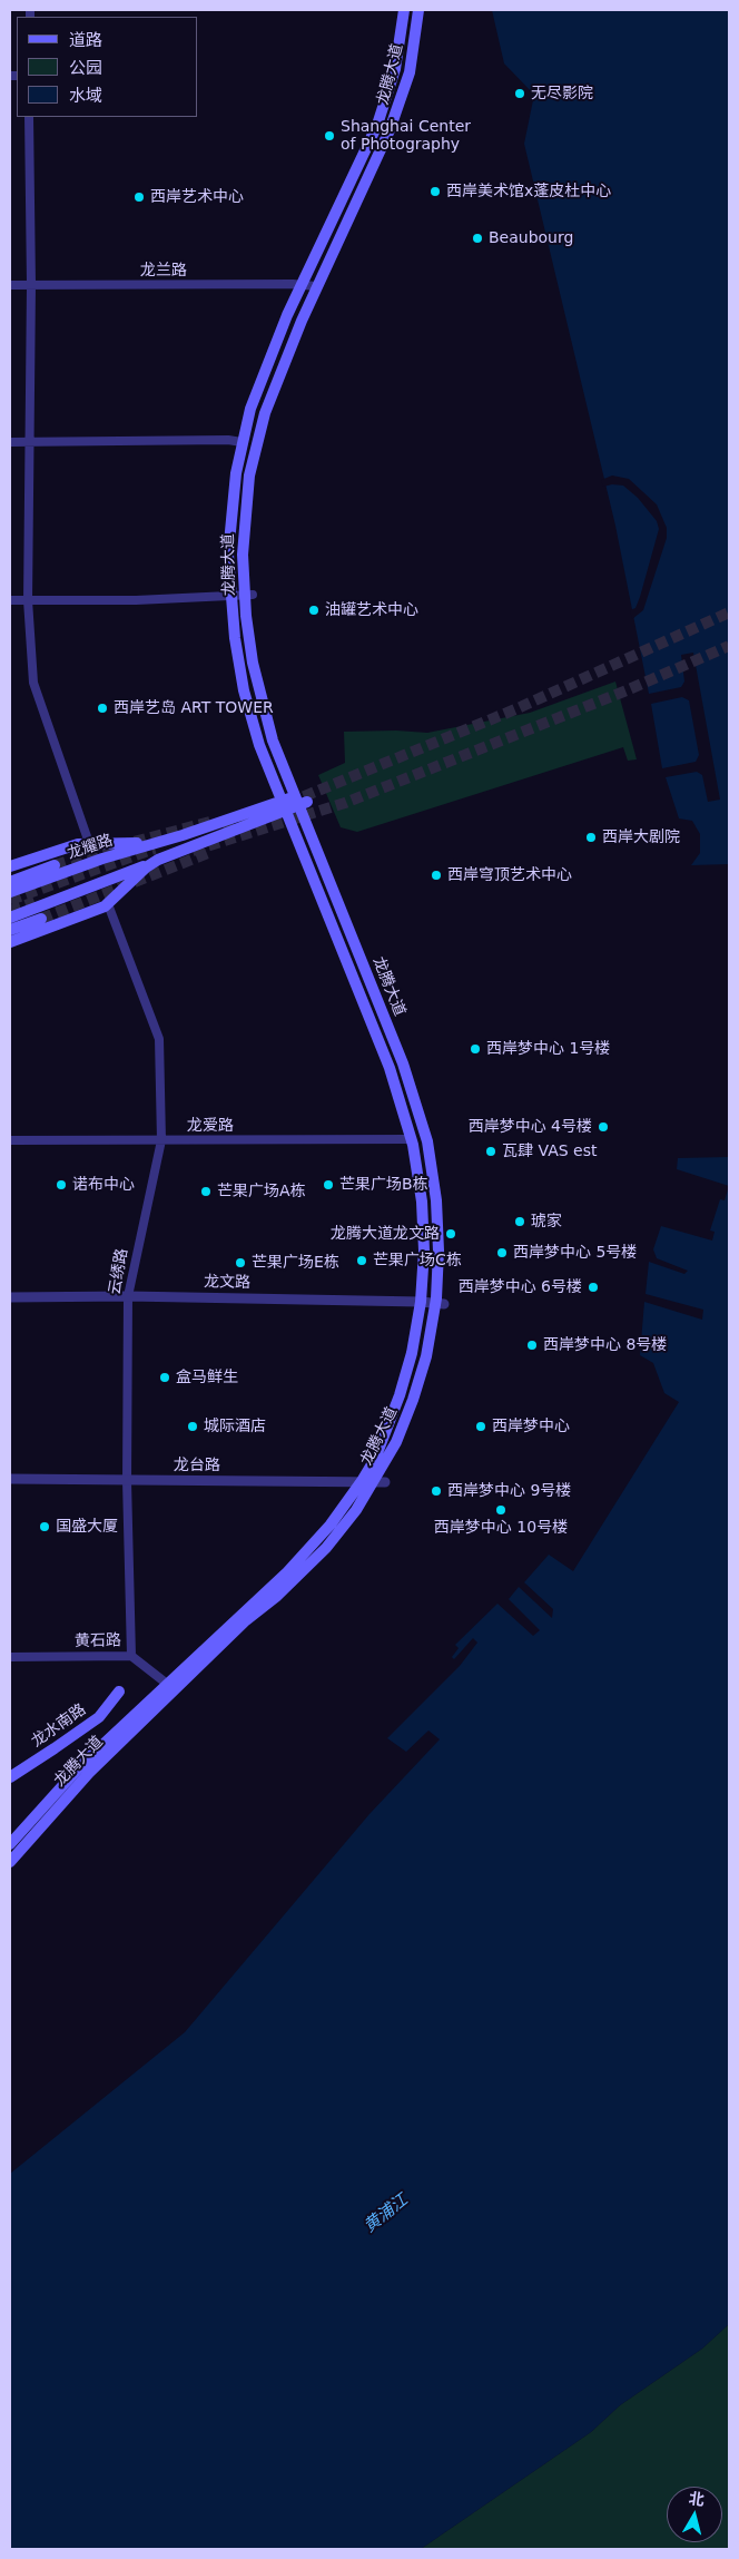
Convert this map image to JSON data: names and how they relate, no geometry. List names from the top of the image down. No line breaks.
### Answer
{"streets":{"main road":["龙腾大道","龙耀路","龙水南路"],"street":["龙兰路","龙爱路","云绣路","龙文路","龙台路","黄石路"]},"crossings":[["龙腾大道","龙兰路"],["龙腾大道","龙耀路"],["龙腾大道","龙爱路"],["龙腾大道","龙文路"],["龙腾大道","龙台路"],["龙腾大道","黄石路"],["龙耀路","云绣路"],["龙爱路","云绣路"],["云绣路","龙文路"],["云绣路","龙台路"],["云绣路","黄石路"]],"water":["黄浦江"],"places":["无尽影院","Shanghai Center of Photography","西岸美术馆x蓬皮杜中心","西岸艺术中心","Beaubourg","油罐艺术中心","西岸艺岛 ART TOWER","西岸大剧院","西岸穹顶艺术中心","西岸梦中心 1号楼","西岸梦中心 4号楼","瓦肆 VAS est","诺布中心","芒果广场B栋","芒果广场A栋","琥家","龙腾大道龙文路","西岸梦中心 5号楼","芒果广场C栋","芒果广场E栋","西岸梦中心 6号楼","西岸梦中心 8号楼","盒马鲜生","城际酒店","西岸梦中心","西岸梦中心 9号楼","西岸梦中心 10号楼","国盛大厦"],"legend":["道路","公园","水域"],"north":"top"}
